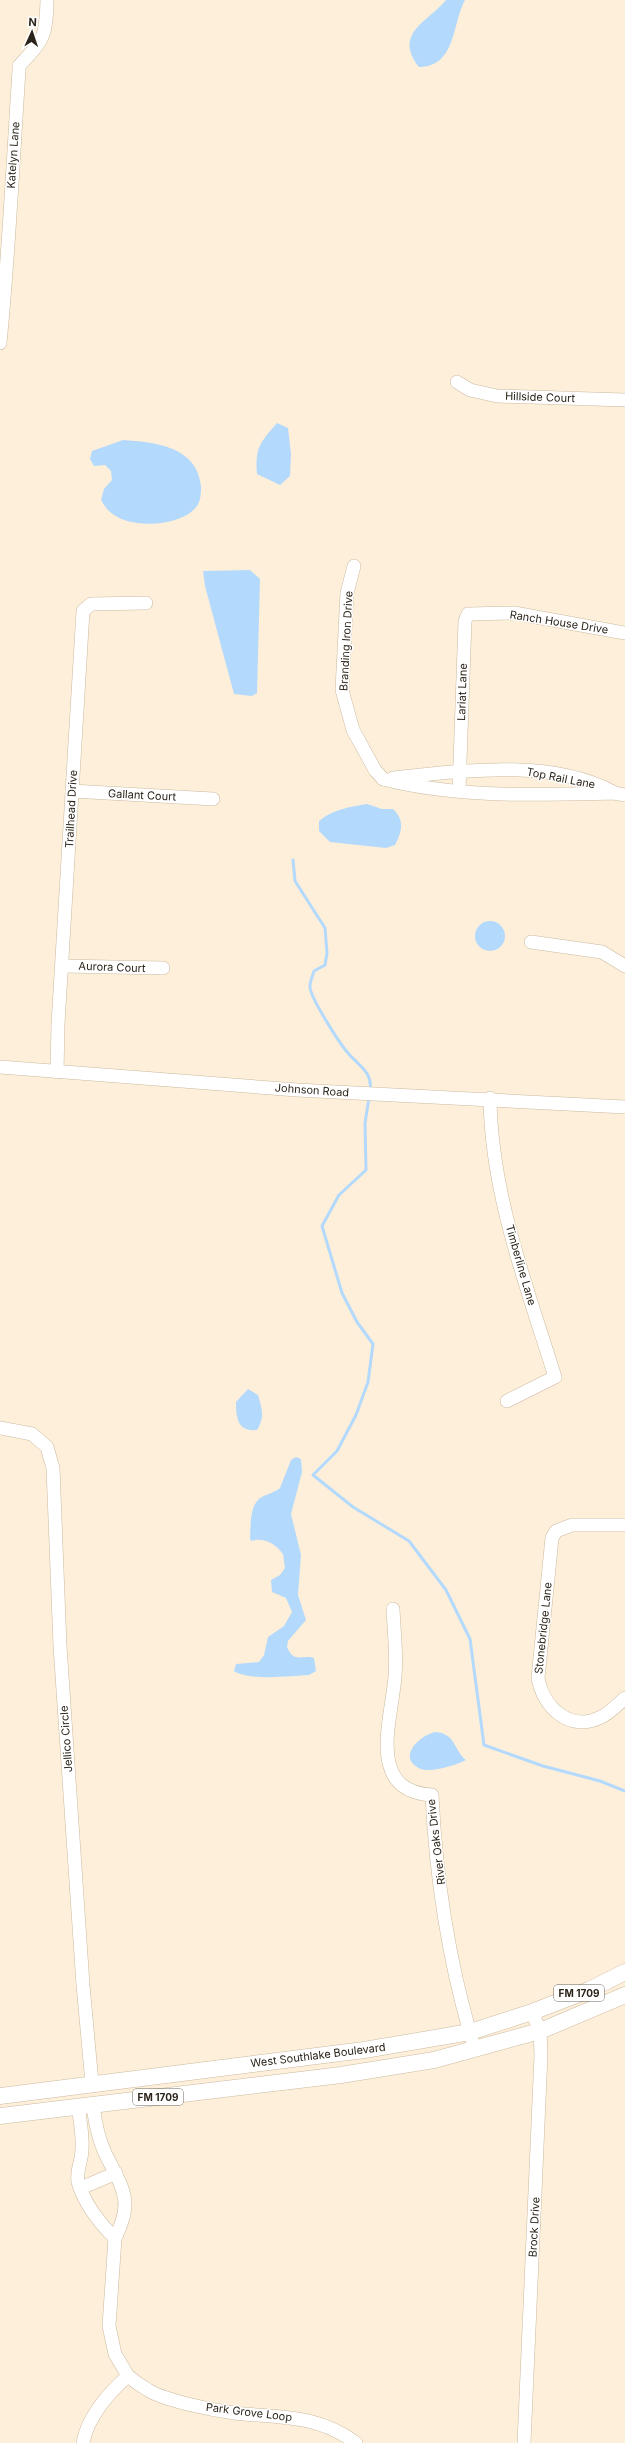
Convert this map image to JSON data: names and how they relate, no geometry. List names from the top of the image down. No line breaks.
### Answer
{"streets":{"main road":["FM 1709","West Southlake Boulevard"],"street":["Katelyn Lane","Hillside Court","Ranch House Drive","Branding Iron Drive","Lariat Lane","Top Rail Lane","Gallant Court","Trailhead Drive","Aurora Court","Johnson Road","Timberline Lane","Stonebridge Lane","Jellico Circle","River Oaks Drive","Brock Drive","Park Grove Loop"]},"crossings":[["Ranch House Drive","Lariat Lane"],["Branding Iron Drive","Top Rail Lane"],["Lariat Lane","Top Rail Lane"],["Gallant Court","Trailhead Drive"],["Trailhead Drive","Aurora Court"],["Trailhead Drive","Johnson Road"],["Johnson Road","Timberline Lane"],["Jellico Circle","West Southlake Boulevard"],["River Oaks Drive","West Southlake Boulevard"],["West Southlake Boulevard","Brock Drive"]],"north":"top"}
